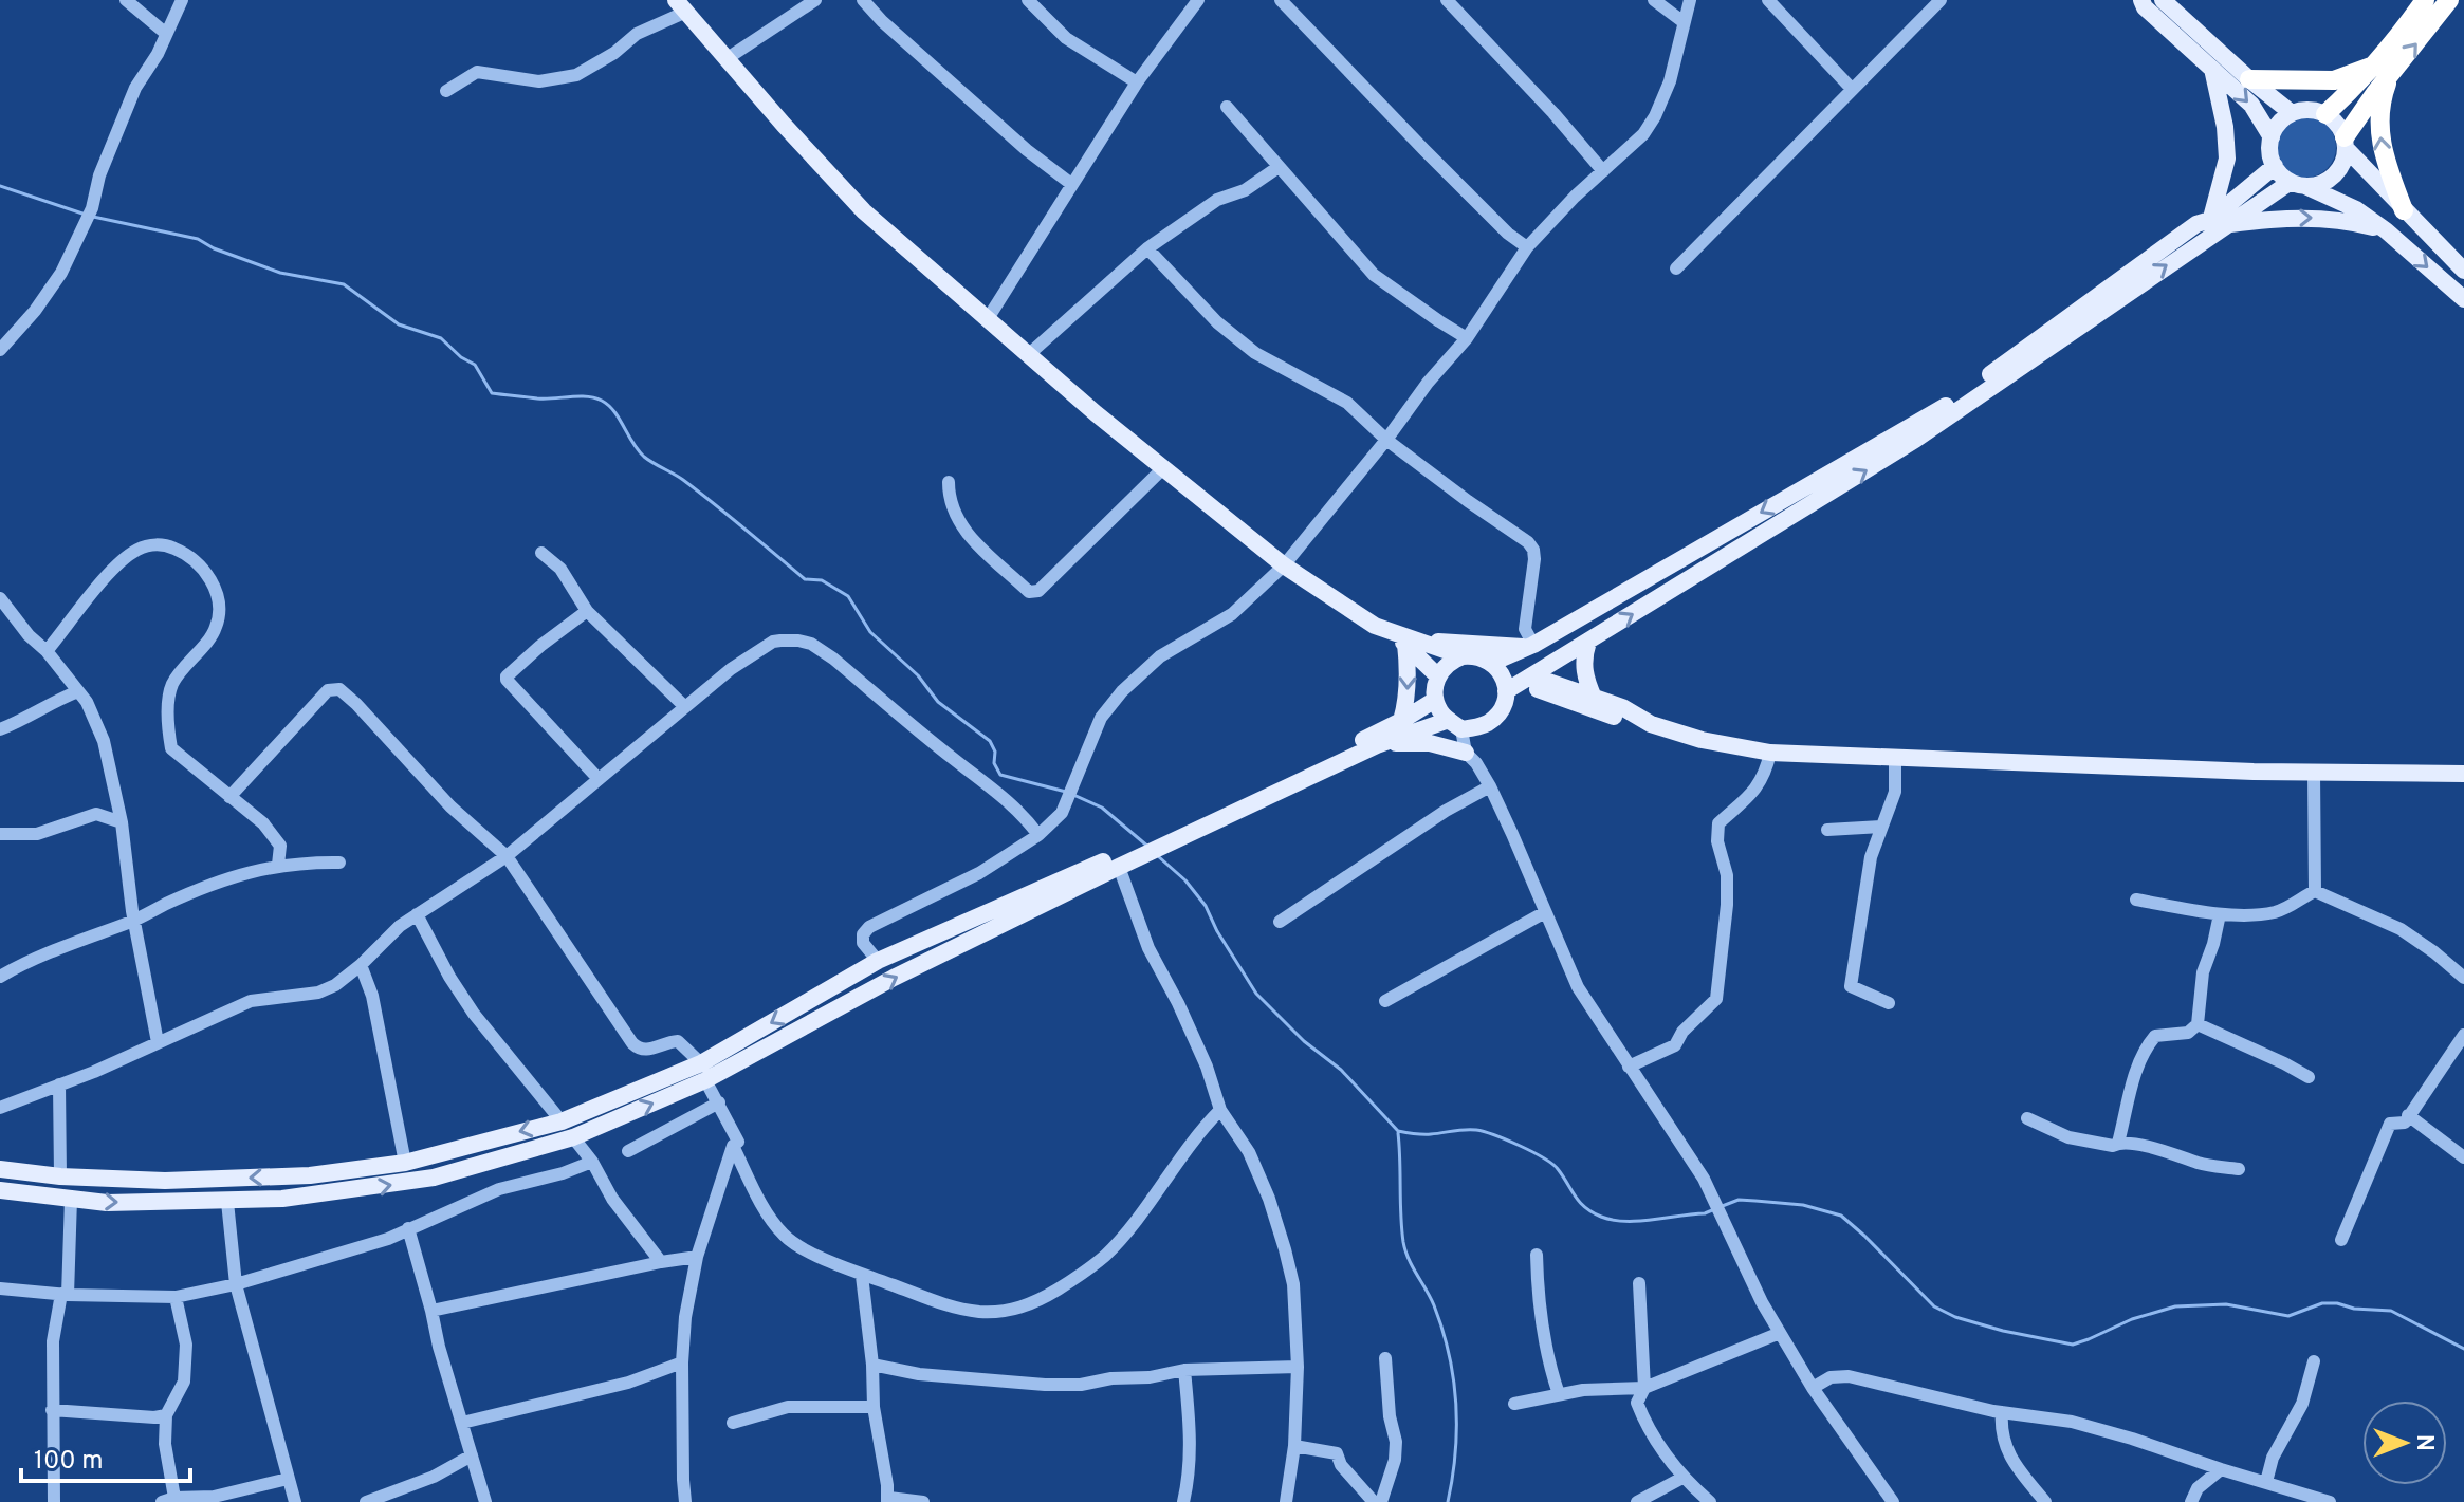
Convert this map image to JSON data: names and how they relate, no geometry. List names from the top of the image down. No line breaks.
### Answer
{"scale_bar":"100 m","north":"right"}
